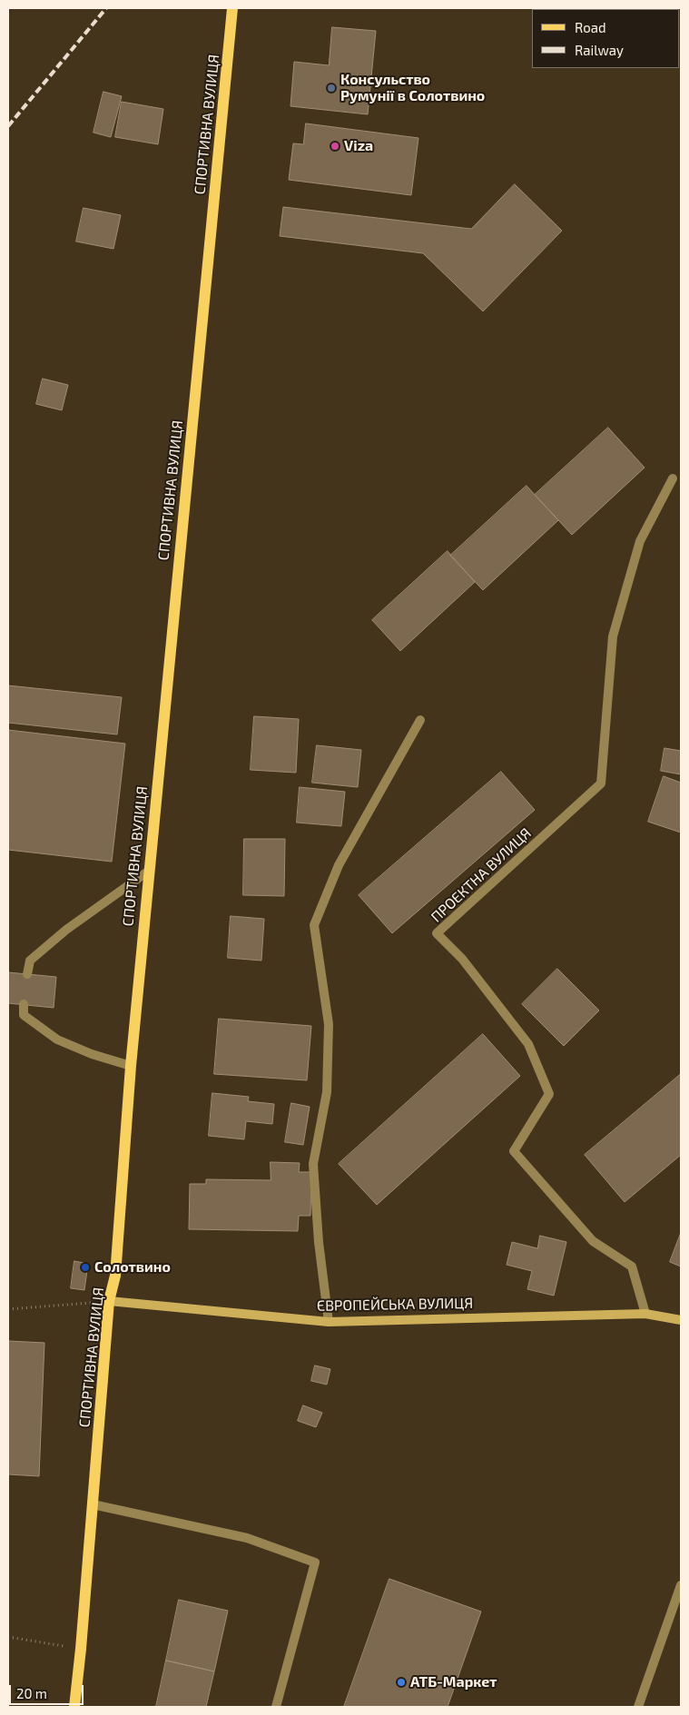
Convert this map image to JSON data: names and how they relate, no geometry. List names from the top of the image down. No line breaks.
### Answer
{"streets":{"main road":["СПОРТИВНА ВУЛИЦЯ"],"street":["ПРОЕКТНА ВУЛИЦЯ","ЄВРОПЕЙСЬКА ВУЛИЦЯ"]},"crossings":[["СПОРТИВНА ВУЛИЦЯ","ЄВРОПЕЙСЬКА ВУЛИЦЯ"],["ПРОЕКТНА ВУЛИЦЯ","ЄВРОПЕЙСЬКА ВУЛИЦЯ"]],"places":["Консульство Румунії в Солотвино","Viza","Солотвино","АТБ-Маркет"],"legend":["Road","Railway"],"scale_bar":"20 m"}
